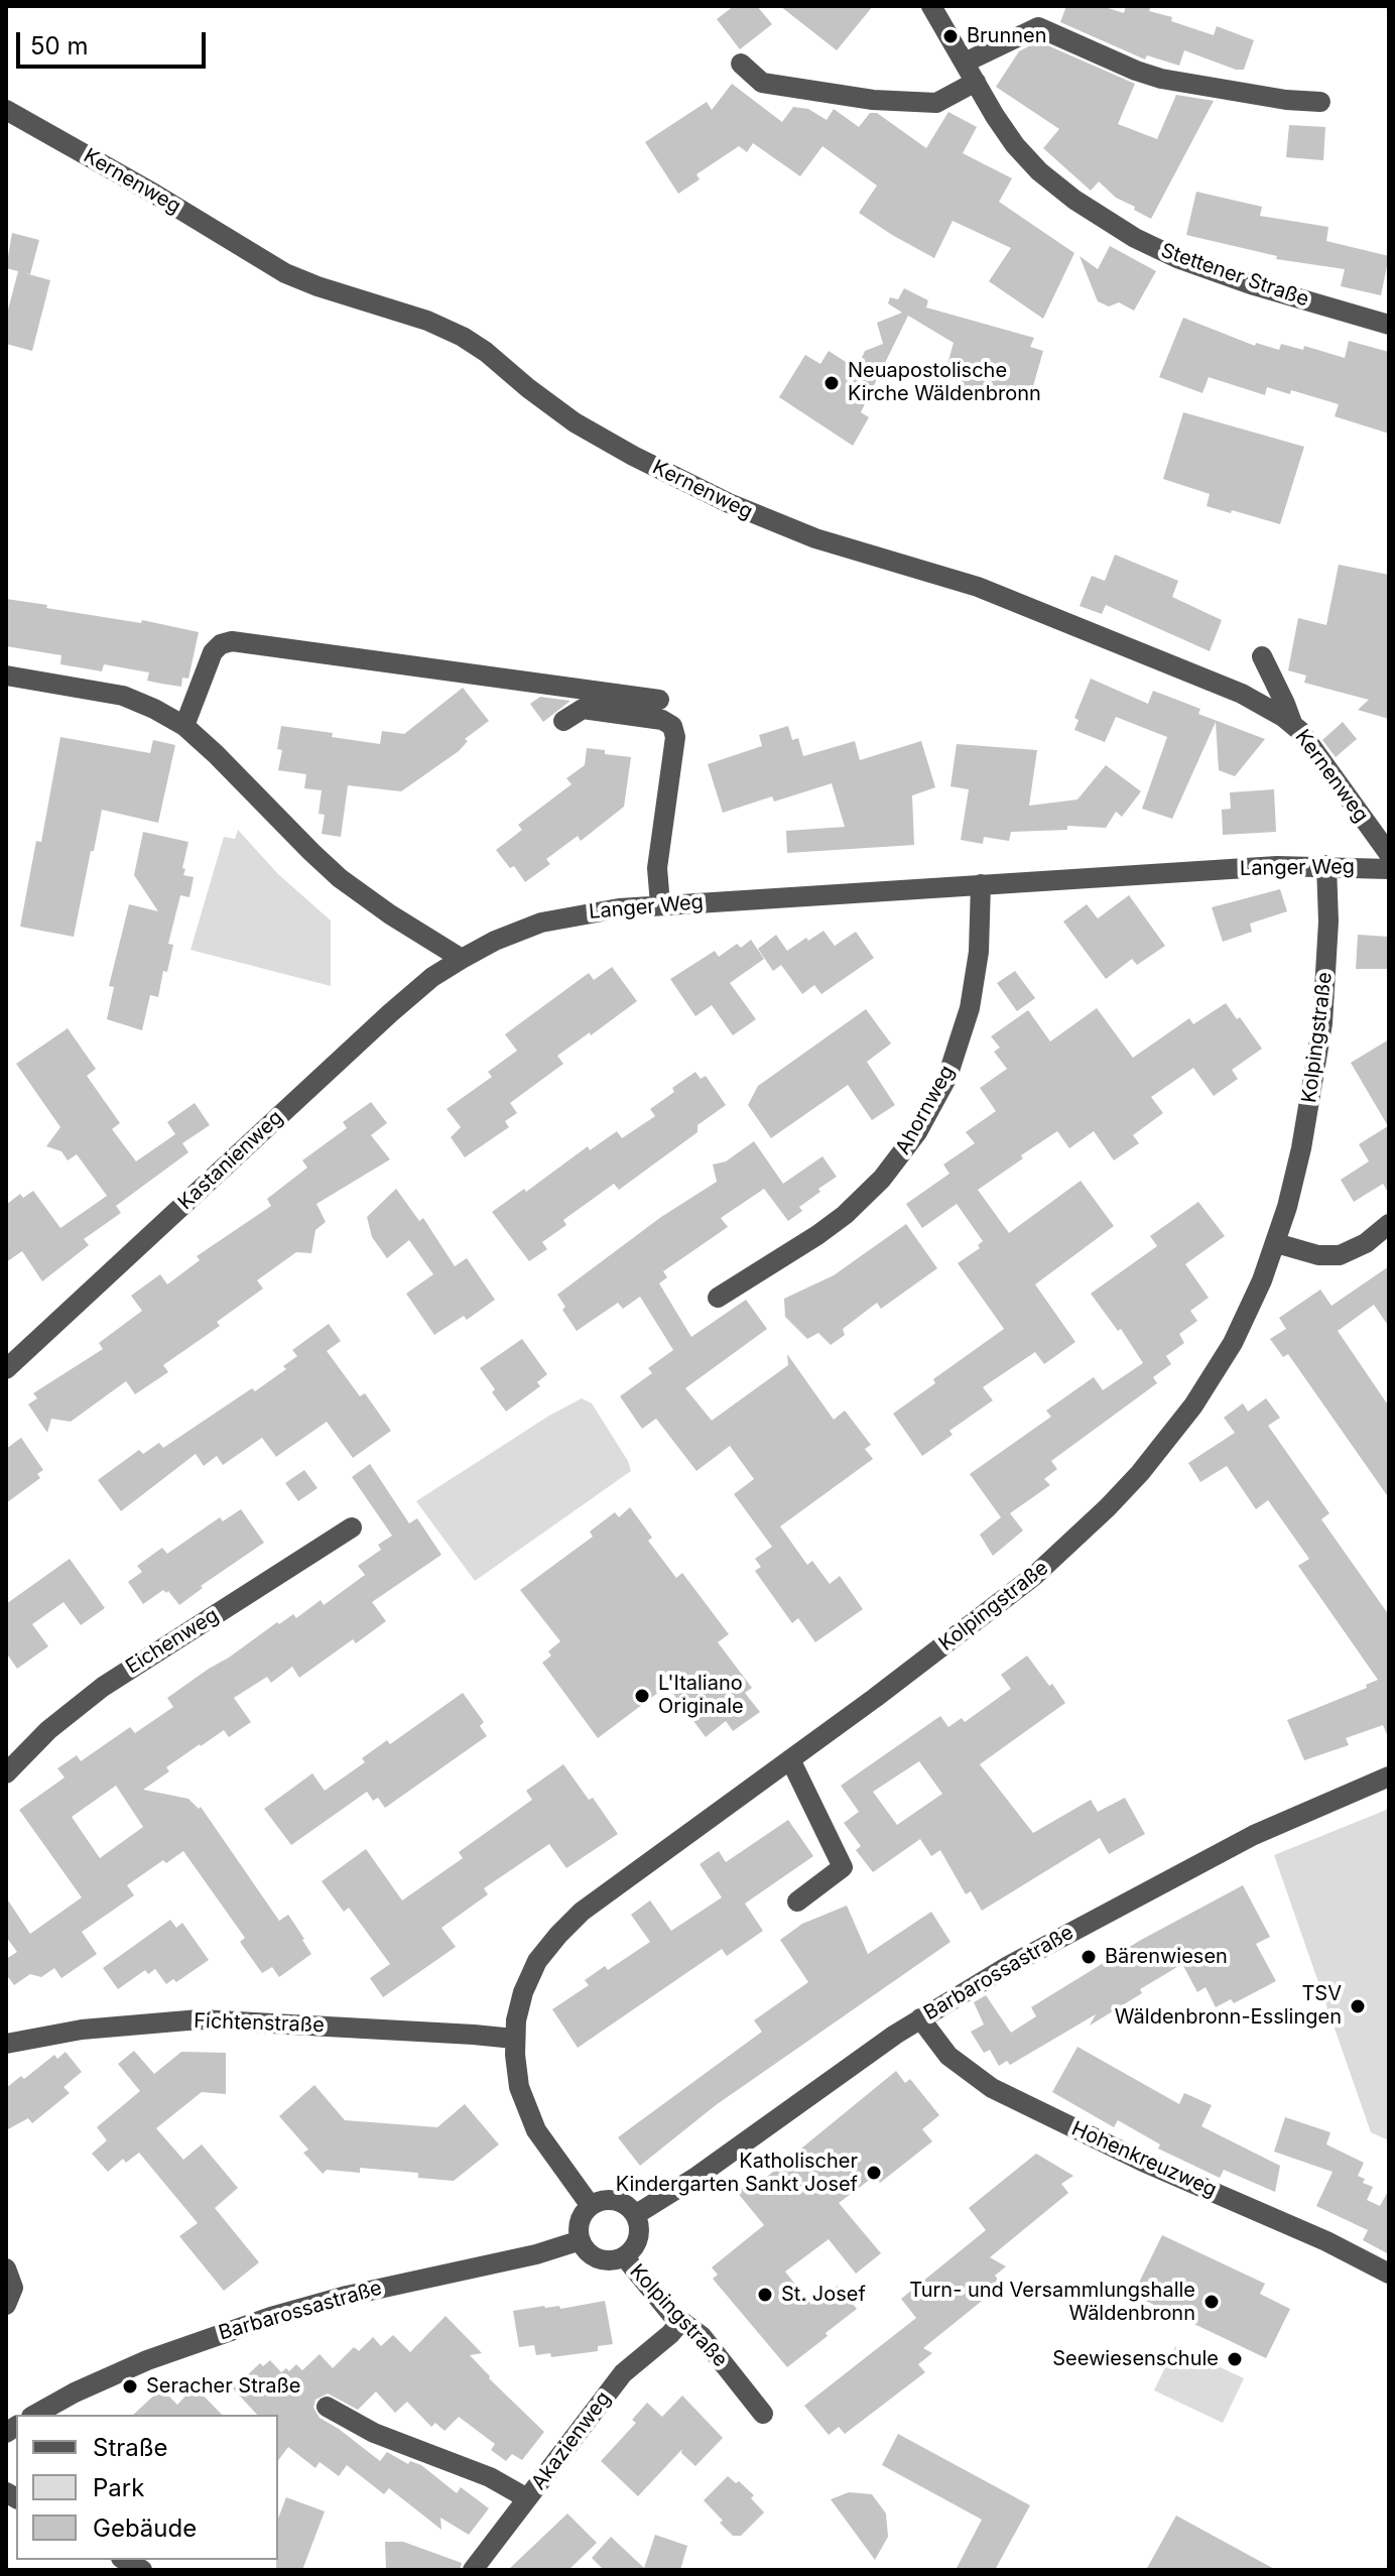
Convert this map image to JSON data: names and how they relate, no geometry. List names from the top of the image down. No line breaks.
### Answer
{"streets":{"street":["Kernenweg","Stettener Straße","Langer Weg","Kolpingstraße","Ahornweg","Kastanienweg","Eichenweg","Barbarossastraße","Fichtenstraße","Hohenkreuzweg","Akazienweg"]},"crossings":[["Langer Weg","Kolpingstraße"],["Langer Weg","Ahornweg"],["Langer Weg","Kastanienweg"],["Kolpingstraße","Barbarossastraße"],["Kolpingstraße","Fichtenstraße"],["Kolpingstraße","Akazienweg"],["Barbarossastraße","Hohenkreuzweg"]],"places":["Brunnen","Neuapostolische Kirche Wäldenbronn","L'Italiano Originale","Bärenwiesen","TSV Wäldenbronn-Esslingen","Katholischer Kindergarten Sankt Josef","St. Josef","Turn- und Versammlungshalle Wäldenbronn","Seewiesenschule","Seracher Straße"],"legend":["Straße","Park","Gebäude"],"scale_bar":"50 m"}
